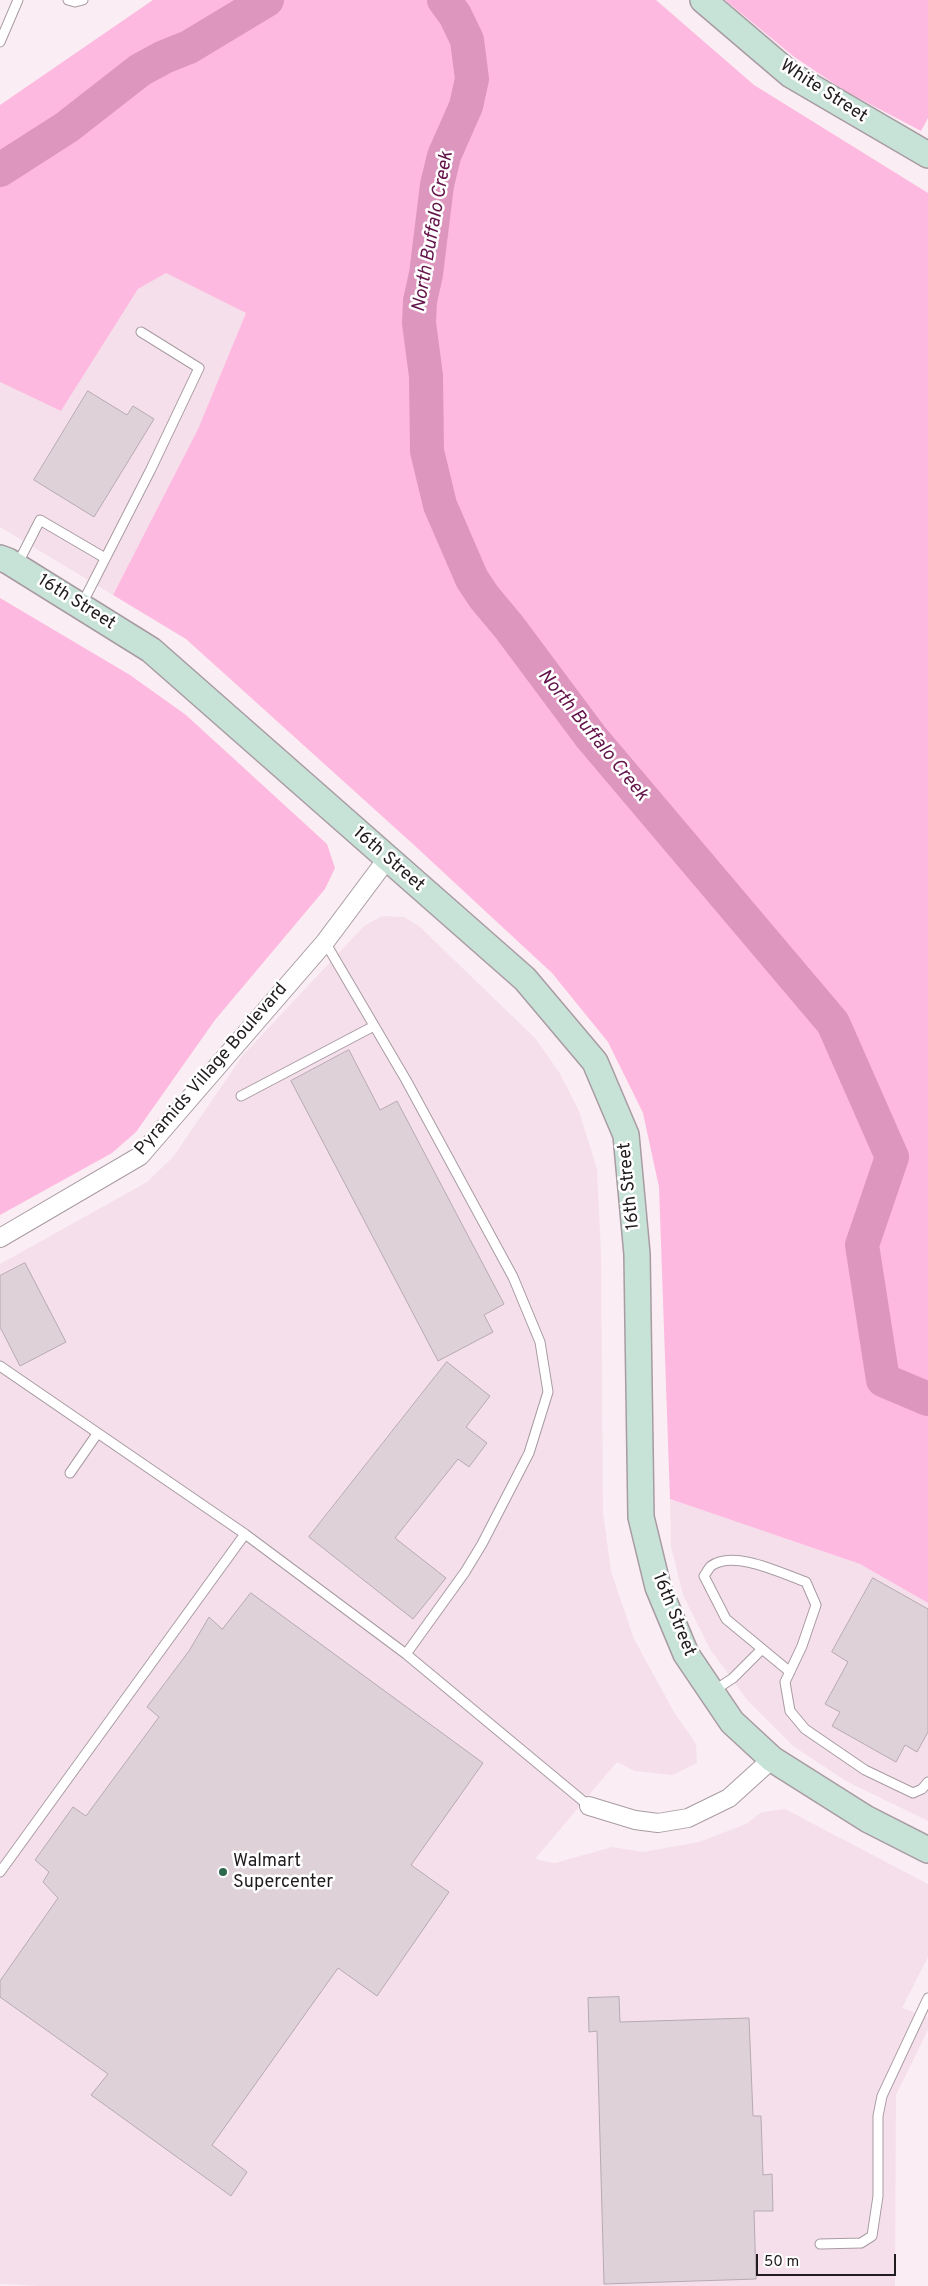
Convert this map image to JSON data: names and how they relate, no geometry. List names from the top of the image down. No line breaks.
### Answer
{"streets":{"street":["White Street","16th Street","Pyramids Village Boulevard"]},"crossings":[["16th Street","Pyramids Village Boulevard"]],"water":["North Buffalo Creek"],"places":["Walmart Supercenter"],"scale_bar":"50 m"}
